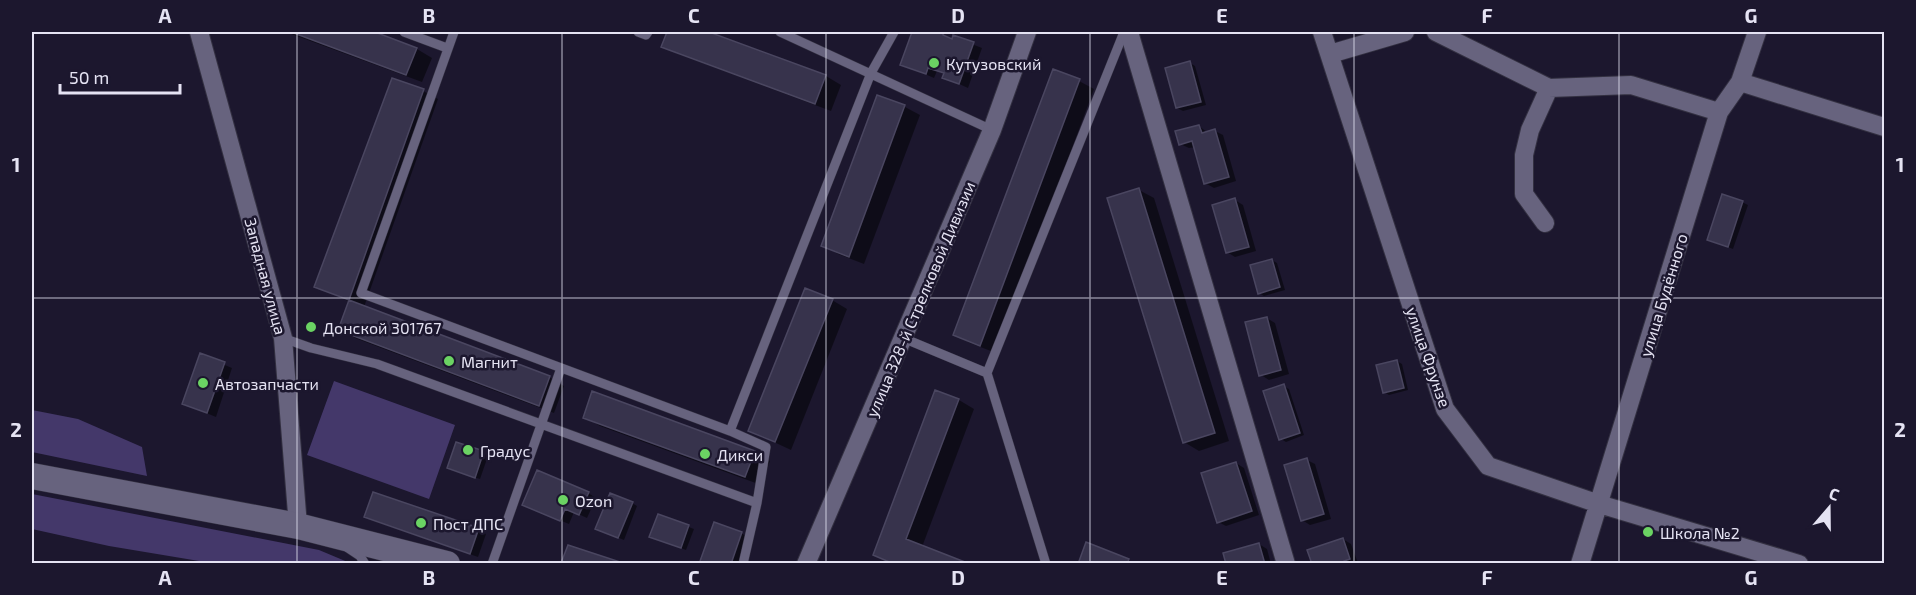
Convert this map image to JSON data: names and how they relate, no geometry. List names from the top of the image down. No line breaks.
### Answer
{"streets":{"street":["Западная улица","улица Будённого","улица 328-й Стрелковой Дивизии","улица Фрунзе"]},"crossings":[["улица Будённого","улица Фрунзе"]],"places":["Кутузовский","Донской 301767","Магнит","Автозапчасти","Градус","Дикси","Ozon","Пост ДПС","Школа №2"],"scale_bar":"50 m","north":"top","grid":{"columns":["A","B","C","D","E","F","G"],"rows":["1","2"]}}
